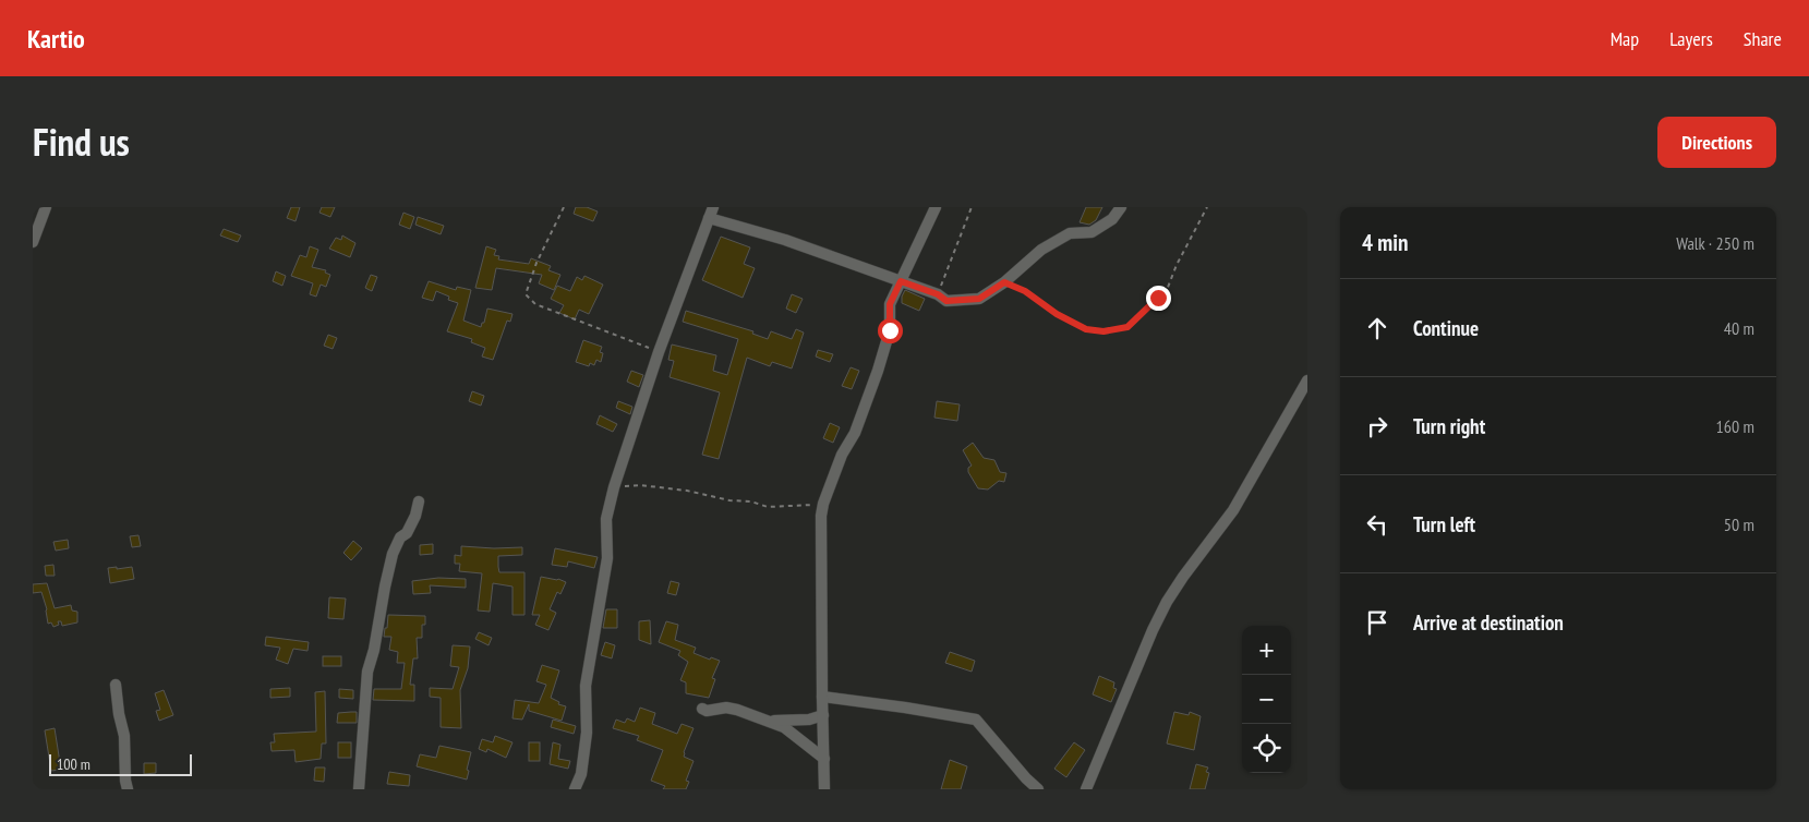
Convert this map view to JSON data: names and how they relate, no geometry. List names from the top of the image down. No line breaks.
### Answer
{"scale_bar":"100 m","page":{"header":"Kartio","nav":["Map","Layers","Share"],"title":"Find us","buttons":"Directions","heading":["4 min","Walk · 250 m"],"list":[["Continue","40 m"],["Turn right","160 m"],["Turn left","50 m"],"Arrive at destination"],"map_buttons":["+","−"],"scale":"100 m"}}
